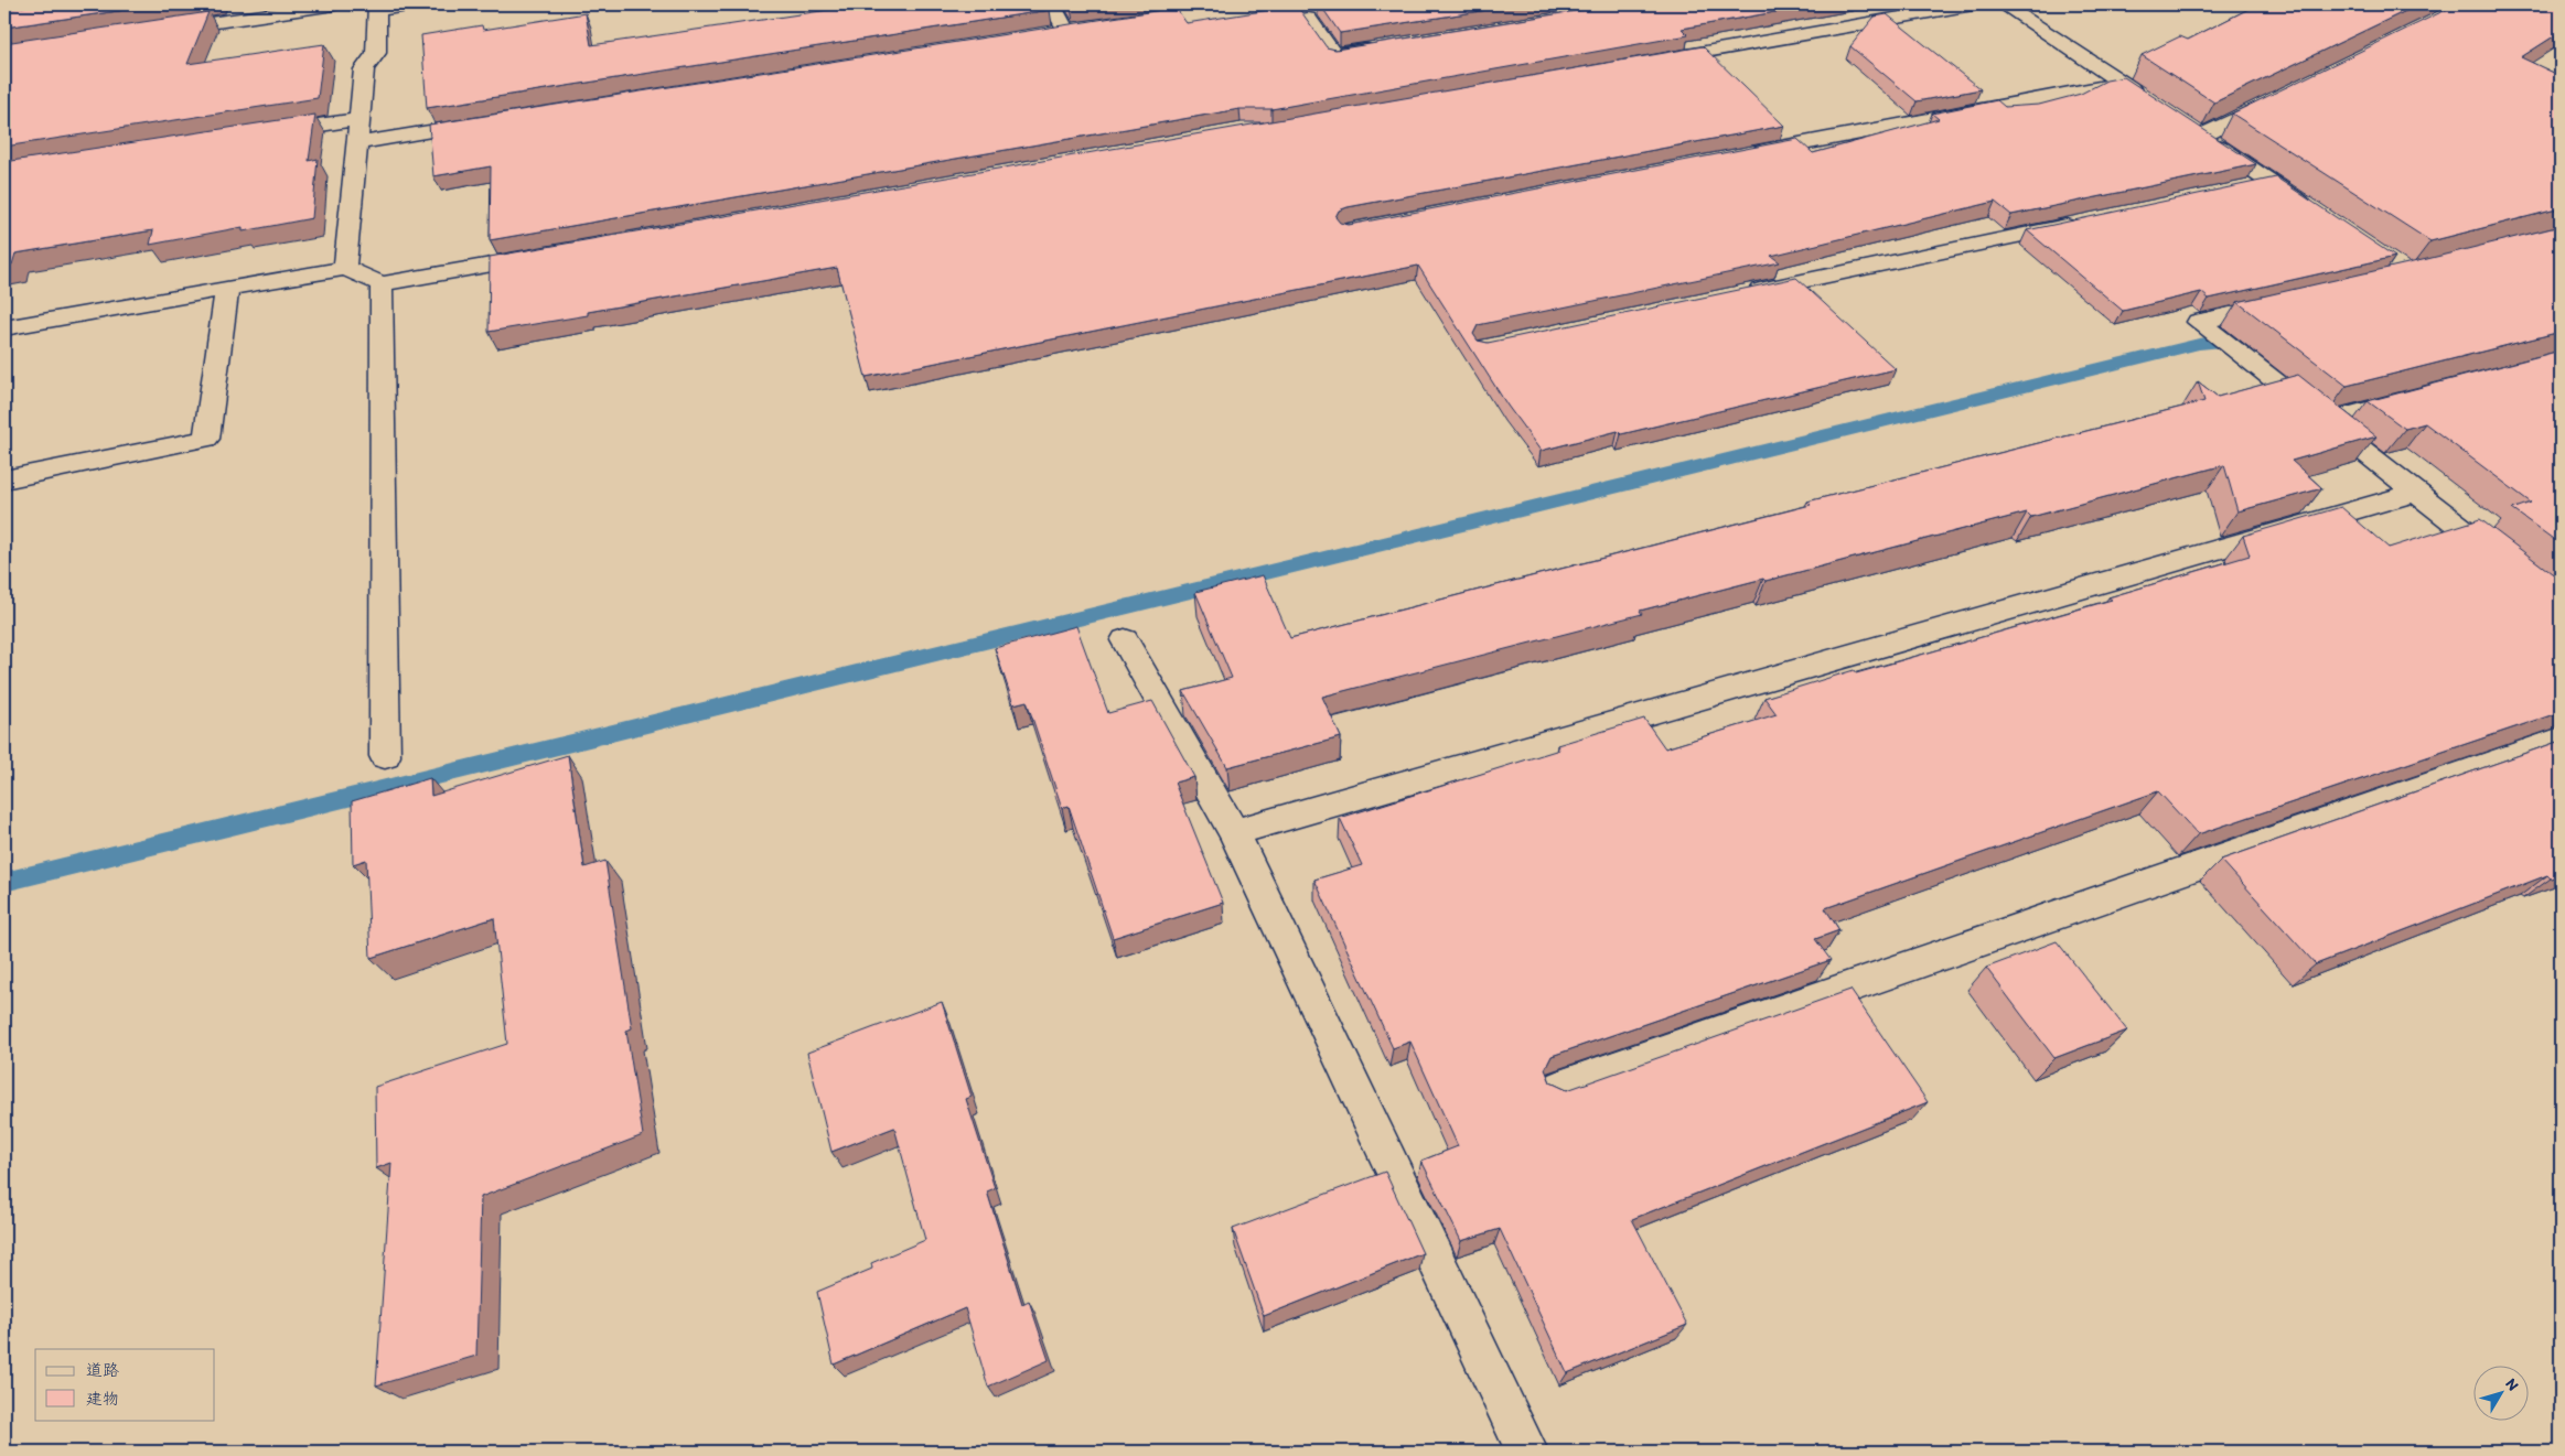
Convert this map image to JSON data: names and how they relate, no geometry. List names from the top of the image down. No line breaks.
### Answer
{"legend":["道路","建物"],"north":"top right"}
